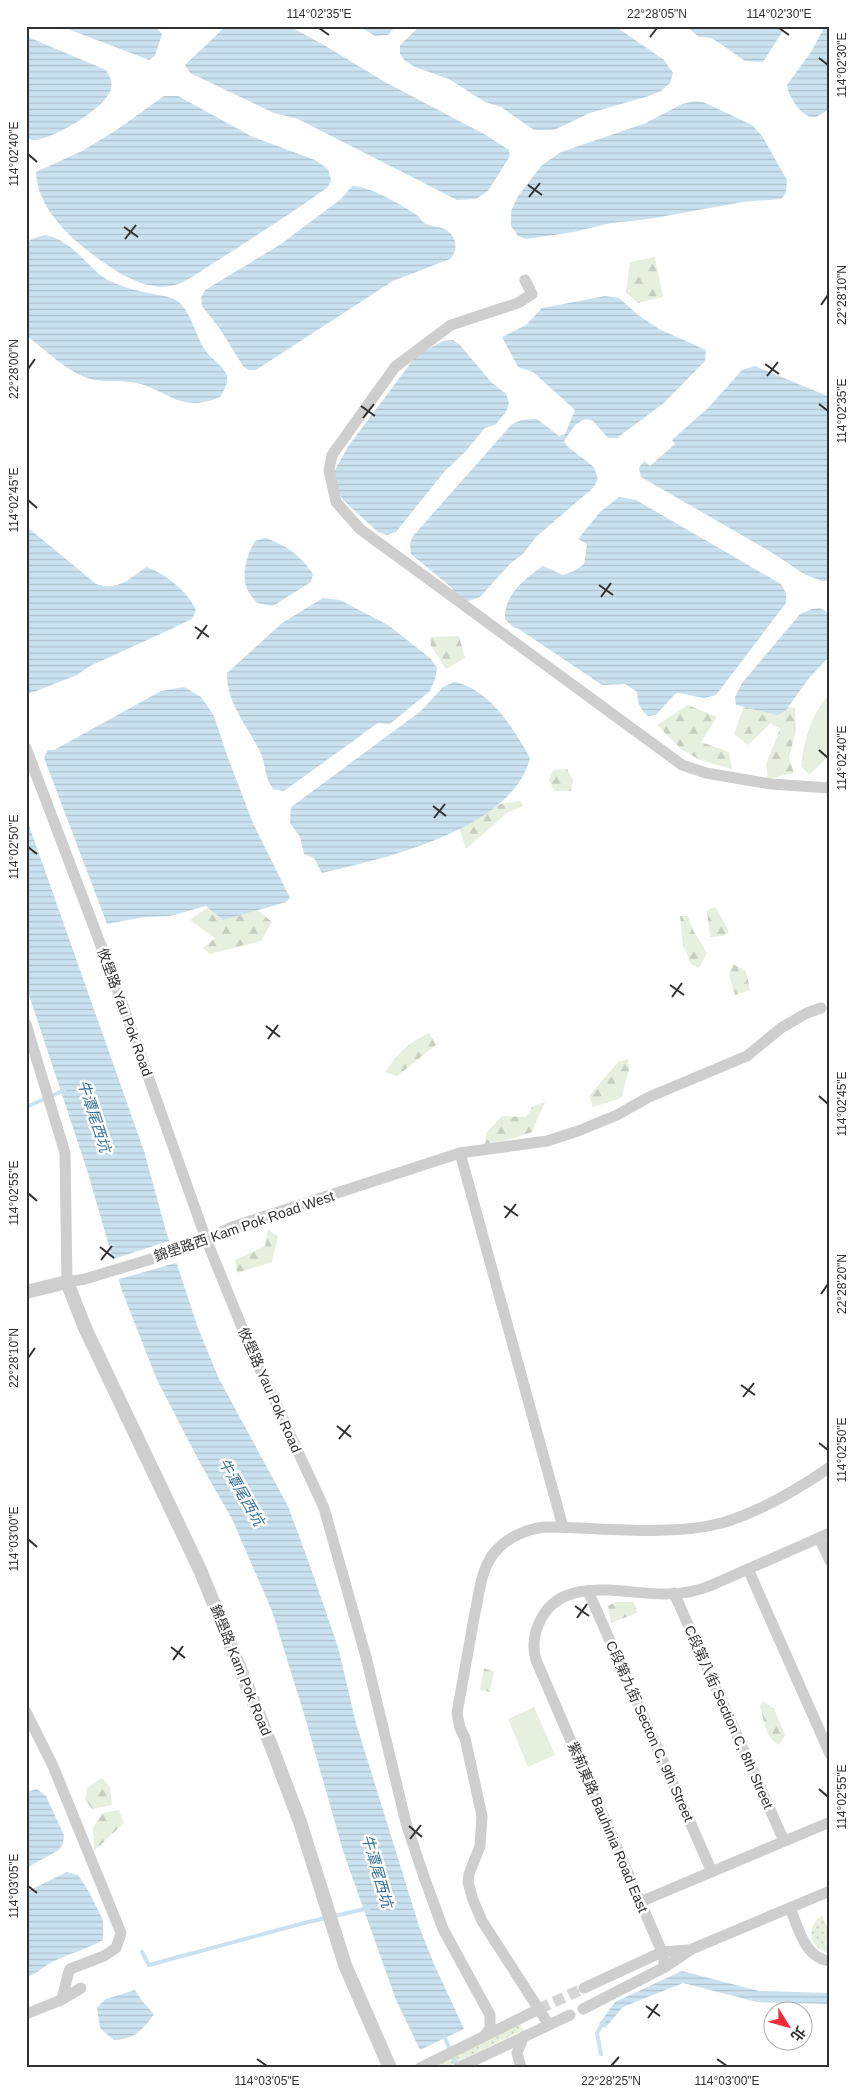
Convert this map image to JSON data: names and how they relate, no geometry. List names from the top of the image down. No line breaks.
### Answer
{"streets":{"street":["攸壆路 Yau Pok Road","錦壆路西 Kam Pok Road West","錦壆路 Kam Pok Road","C段第八街 Section C, 8th Street","C段第九街 Secton C, 9th Street","紫荊東路 Bauhinia Road East"]},"crossings":[["攸壆路 Yau Pok Road","錦壆路西 Kam Pok Road West"],["錦壆路西 Kam Pok Road West","錦壆路 Kam Pok Road"],["C段第九街 Secton C, 9th Street","紫荊東路 Bauhinia Road East"]],"water":["牛潭尾西坑"],"north":"bottom right","coordinates":["114°02'35\"E","22°28'05\"N","114°02'30\"E","114°02'40\"E","22°28'10\"N","22°28'00\"N","114°02'45\"E","114°02'50\"E","114°02'55\"E","22°28'20\"N","114°03'00\"E","114°03'05\"E","22°28'25\"N"]}
